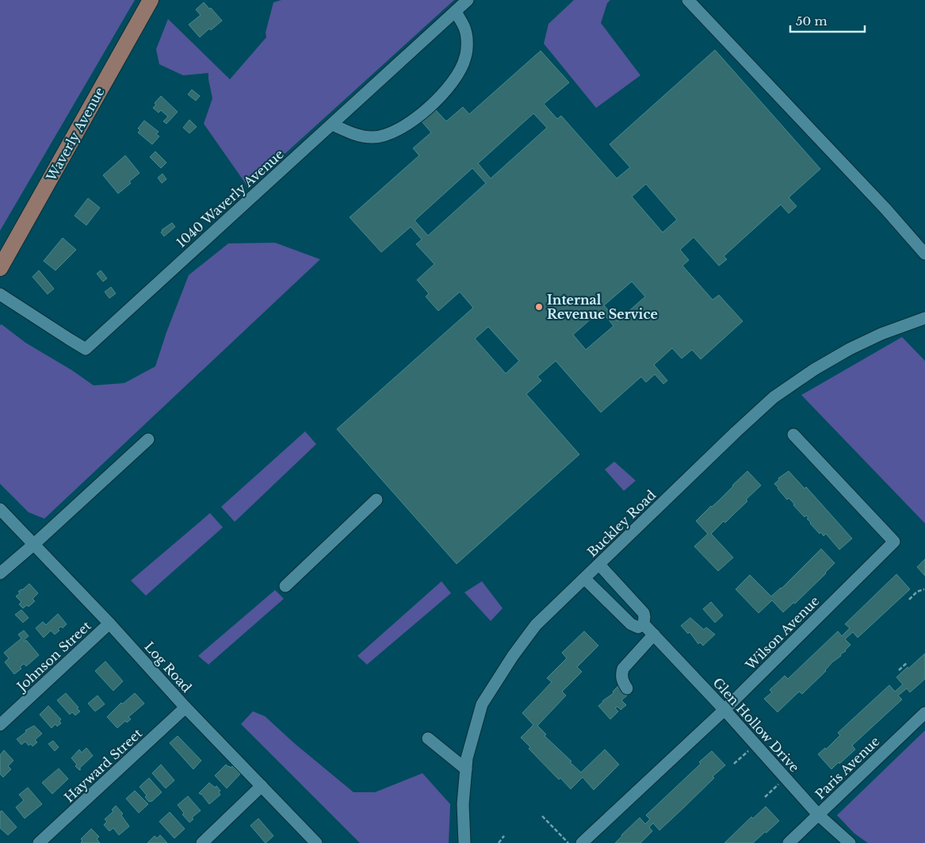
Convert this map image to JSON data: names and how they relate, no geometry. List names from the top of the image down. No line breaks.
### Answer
{"streets":{"main road":["Waverly Avenue"],"street":["1040 Waverly Avenue","Buckley Road","Wilson Avenue","Johnson Street","Log Road","Glen Hollow Drive","Hayward Street","Paris Avenue"]},"crossings":[["Buckley Road","Glen Hollow Drive"],["Wilson Avenue","Glen Hollow Drive"],["Johnson Street","Log Road"],["Log Road","Hayward Street"],["Glen Hollow Drive","Paris Avenue"]],"places":["Internal Revenue Service"],"scale_bar":"50 m"}
